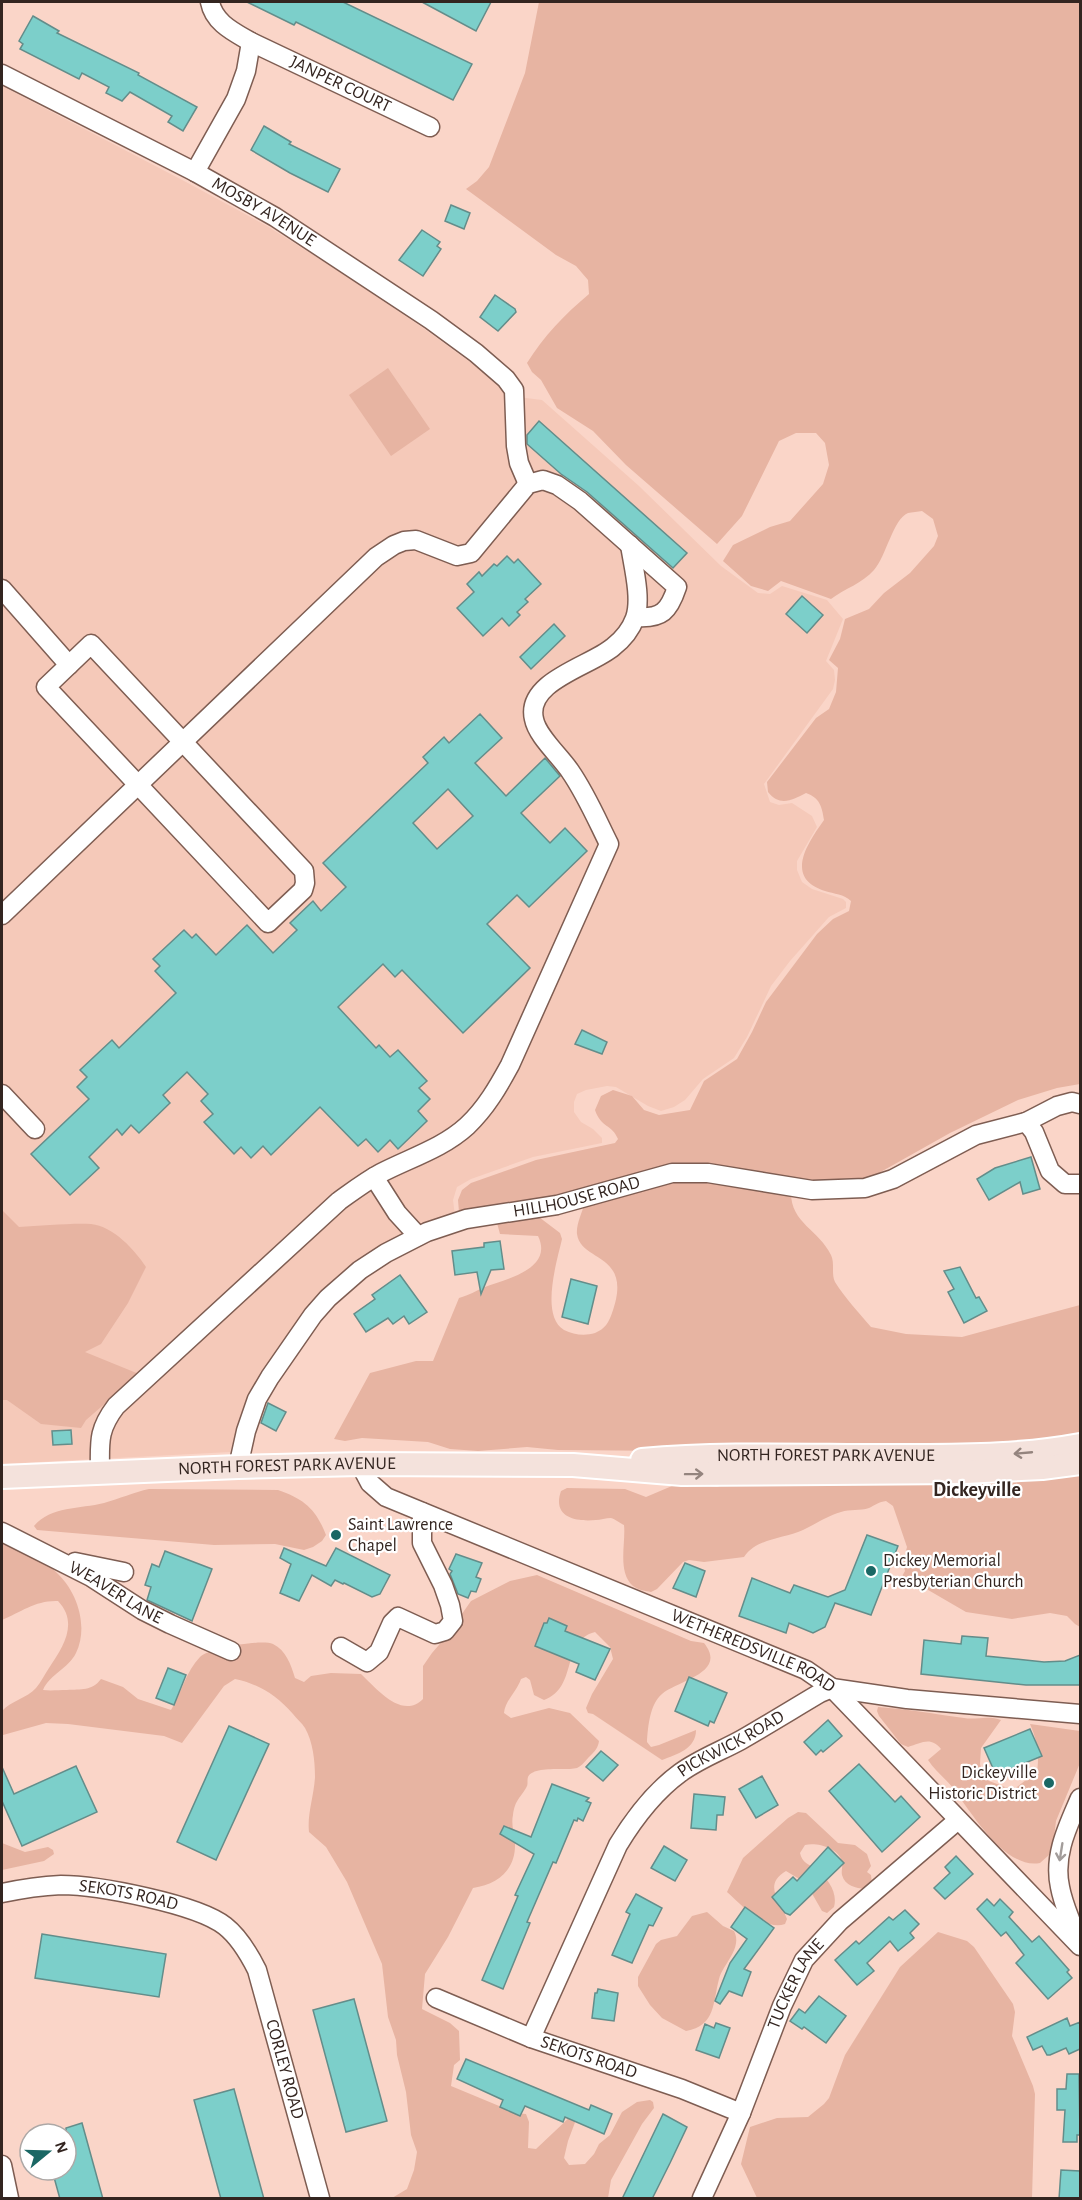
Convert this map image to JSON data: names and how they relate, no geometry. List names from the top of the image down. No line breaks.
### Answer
{"streets":{"main road":["NORTH FOREST PARK AVENUE"],"street":["JANPER COURT","MOSBY AVENUE","HILLHOUSE ROAD","WEAVER LANE","WETHEREDSVILLE ROAD","PICKWICK ROAD","SEKOTS ROAD","TUCKER LANE","CORLEY ROAD"]},"crossings":[["HILLHOUSE ROAD","NORTH FOREST PARK AVENUE"],["NORTH FOREST PARK AVENUE","WETHEREDSVILLE ROAD"],["WETHEREDSVILLE ROAD","PICKWICK ROAD"],["WETHEREDSVILLE ROAD","TUCKER LANE"],["PICKWICK ROAD","SEKOTS ROAD"],["SEKOTS ROAD","TUCKER LANE"],["SEKOTS ROAD","CORLEY ROAD"]],"districts":["Dickeyville"],"places":["Saint Lawrence Chapel","Dickey Memorial Presbyterian Church","Dickeyville Historic District"],"north":"right"}
